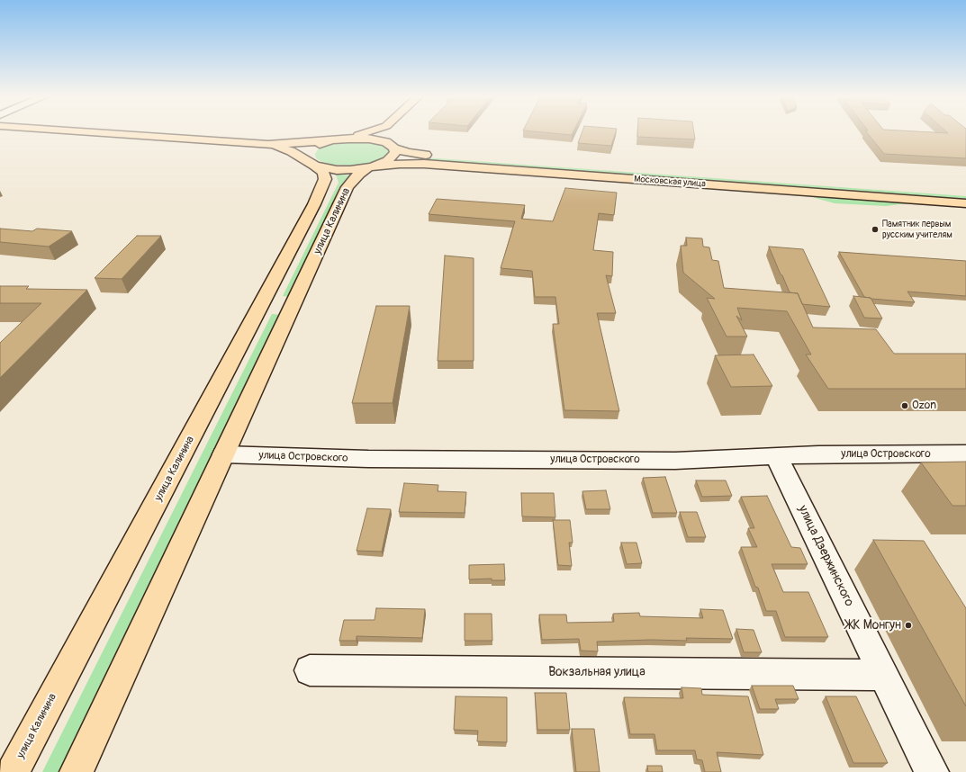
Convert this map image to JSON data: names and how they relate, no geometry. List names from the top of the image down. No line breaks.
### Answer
{"streets":{"main road":["Московская улица","улица Калинина"],"street":["улица Островского","улица Дзержинского","Вокзальная улица"]},"crossings":[["Московская улица","улица Калинина"],["улица Калинина","улица Островского"],["улица Островского","улица Дзержинского"],["улица Дзержинского","Вокзальная улица"]],"places":["Памятник первым русским учителям","Ozon","ЖК Монгун"]}
